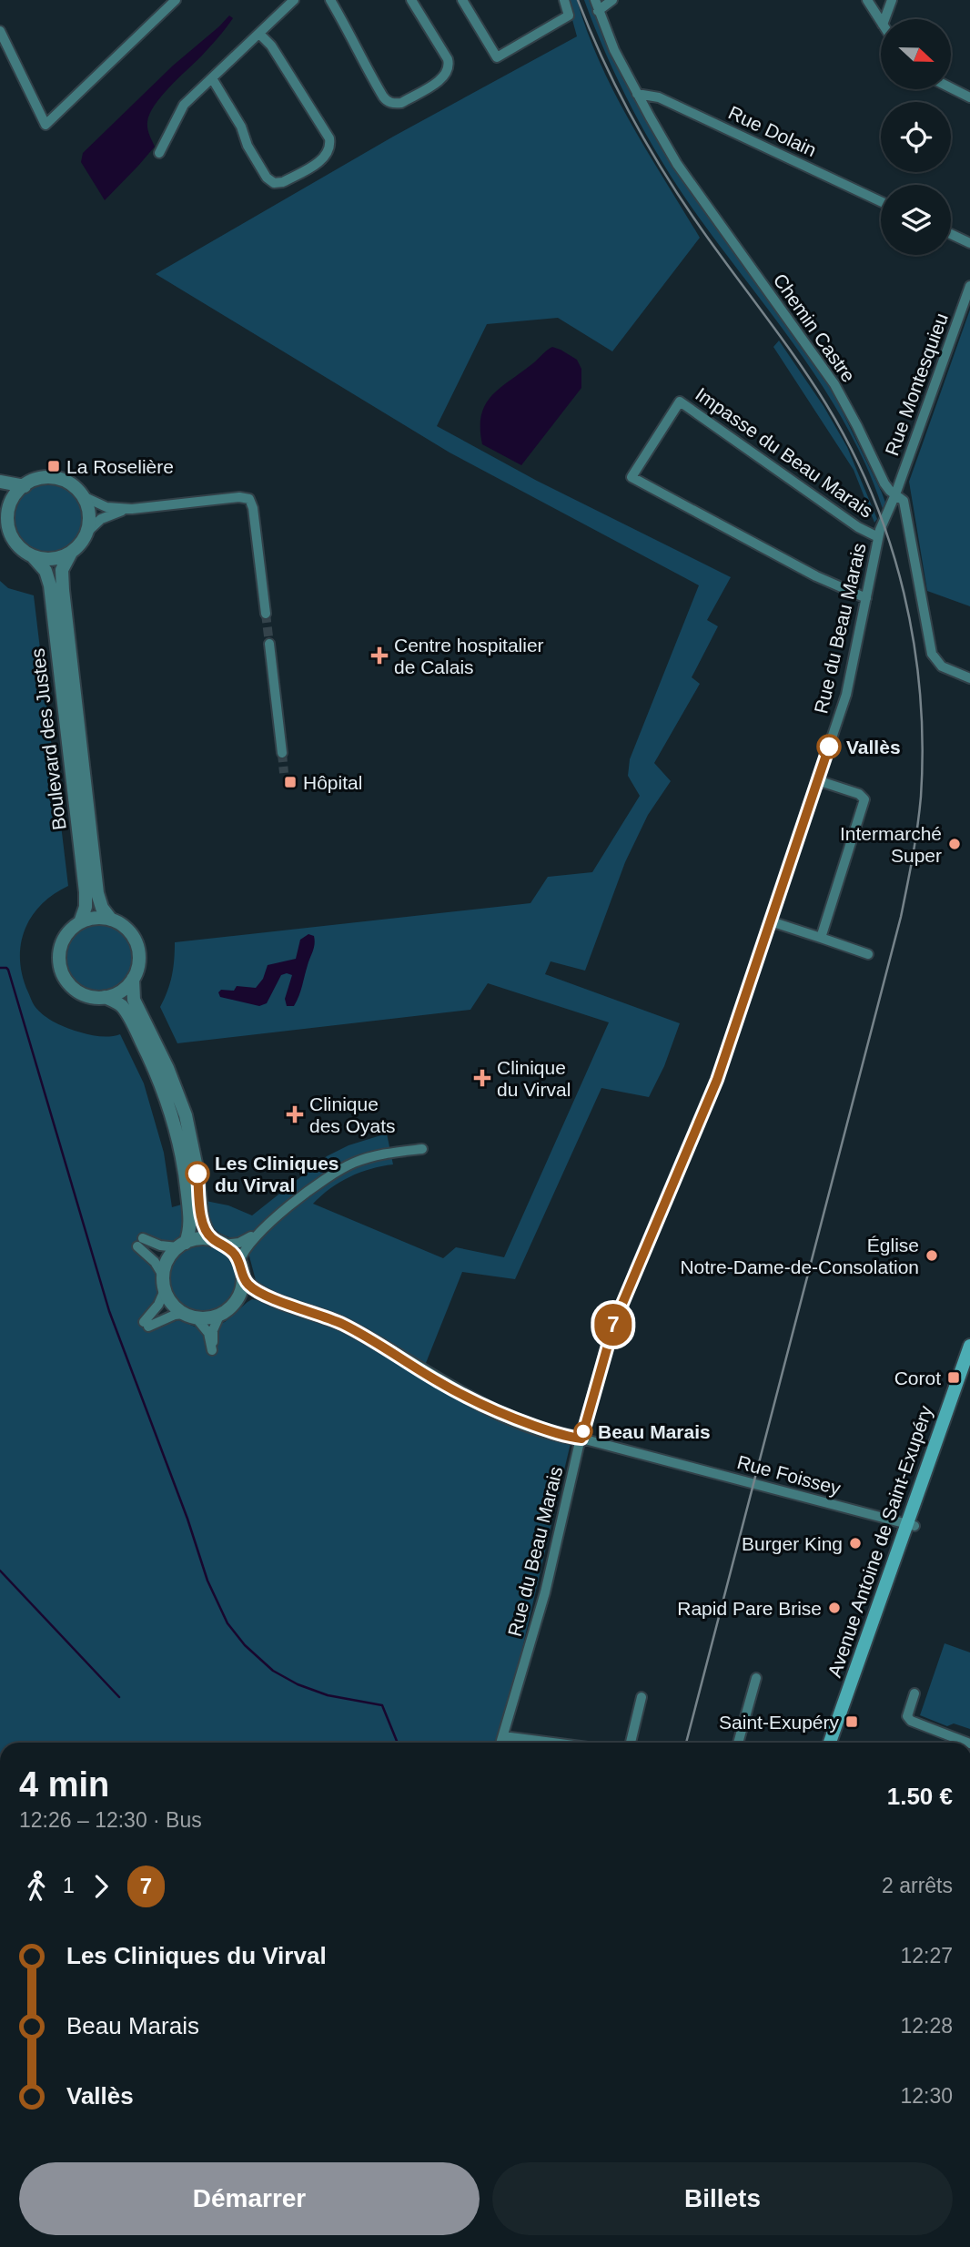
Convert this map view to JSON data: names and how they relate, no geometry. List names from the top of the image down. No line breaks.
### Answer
{"streets":{"main road":["Avenue Antoine de Saint-Exupéry"],"street":["Rue Dolain","Chemin Castre","Rue Montesquieu","Impasse du Beau Marais","Rue du Beau Marais","Boulevard des Justes","Rue Foissey"]},"crossings":[["Rue Dolain","Chemin Castre"],["Chemin Castre","Rue Montesquieu"],["Chemin Castre","Rue du Beau Marais"],["Rue Montesquieu","Rue du Beau Marais"],["Impasse du Beau Marais","Rue du Beau Marais"],["Rue du Beau Marais","Rue Foissey"],["Rue Foissey","Avenue Antoine de Saint-Exupéry"]],"places":{"transit":["La Roselière","Hôpital","Corot","Saint-Exupéry"],"health":["Centre hospitalier de Calais","Clinique du Virval","Clinique des Oyats"],"other":["Vallès","Intermarché Super","Les Cliniques du Virval","Église Notre-Dame-de-Consolation","Beau Marais","Burger King","Rapid Pare Brise"]},"lines":["bus line 7"],"north":"right","page":{"on_map":"7","heading":["4 min","12:26 – 12:30 · Bus","1.50 €"],"legs":["1","7","2 arrêts"],"list":[{"name":"Les Cliniques du Virval","value":"12:27"},{"name":"Beau Marais","value":"12:28"},{"name":"Vallès","value":"12:30"}],"buttons":["Démarrer","Billets"]}}
